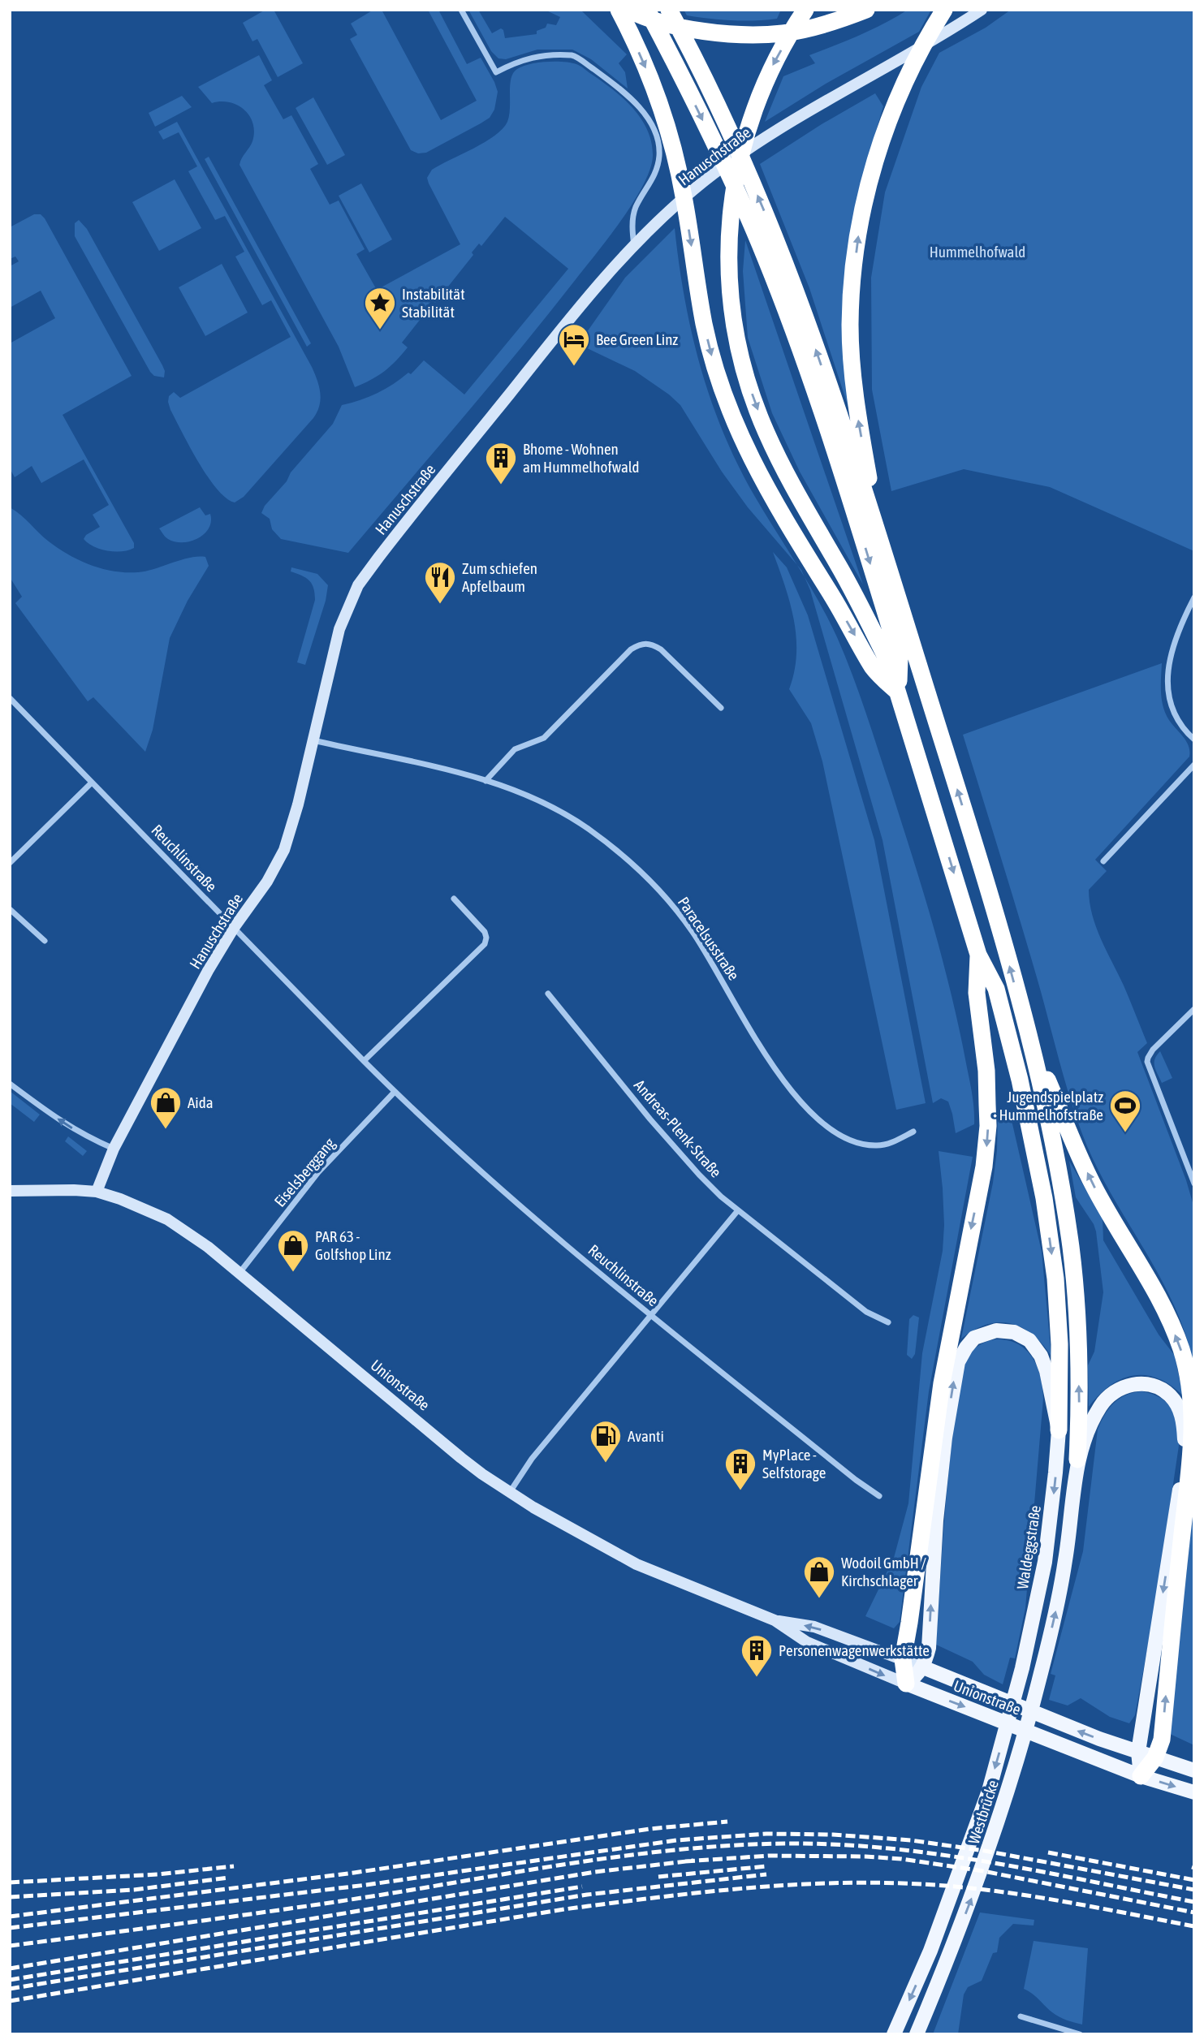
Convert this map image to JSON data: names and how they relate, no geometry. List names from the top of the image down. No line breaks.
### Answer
{"streets":{"main road":["Unionstraße","Waldeggstraße","Westbrücke"],"street":["Hanuschstraße","Reuchlinstraße","Paracelsusstraße","Andreas-Plenk-Straße","Eiselsberggang"]},"crossings":[["Hanuschstraße","Reuchlinstraße"],["Hanuschstraße","Paracelsusstraße"],["Hanuschstraße","Unionstraße"],["Reuchlinstraße","Eiselsberggang"],["Eiselsberggang","Unionstraße"],["Unionstraße","Waldeggstraße"],["Waldeggstraße","Westbrücke"]],"parks":["Hummelhofwald"],"places":{"place":["Instabilität Stabilität"],"hotel":["Bee Green Linz"],"building":["Bhome - Wohnen am Hummelhofwald","MyPlace - Selfstorage","Personenwagenwerkstätte"],"restaurant":["Zum schiefen Apfelbaum"],"shop":["Aida","PAR 63 - Golfshop Linz","Wodoil GmbH / Kirchschlager"],"sports":["Jugendspielplatz - Hummelhofstraße"],"fuel station":["Avanti"]}}
